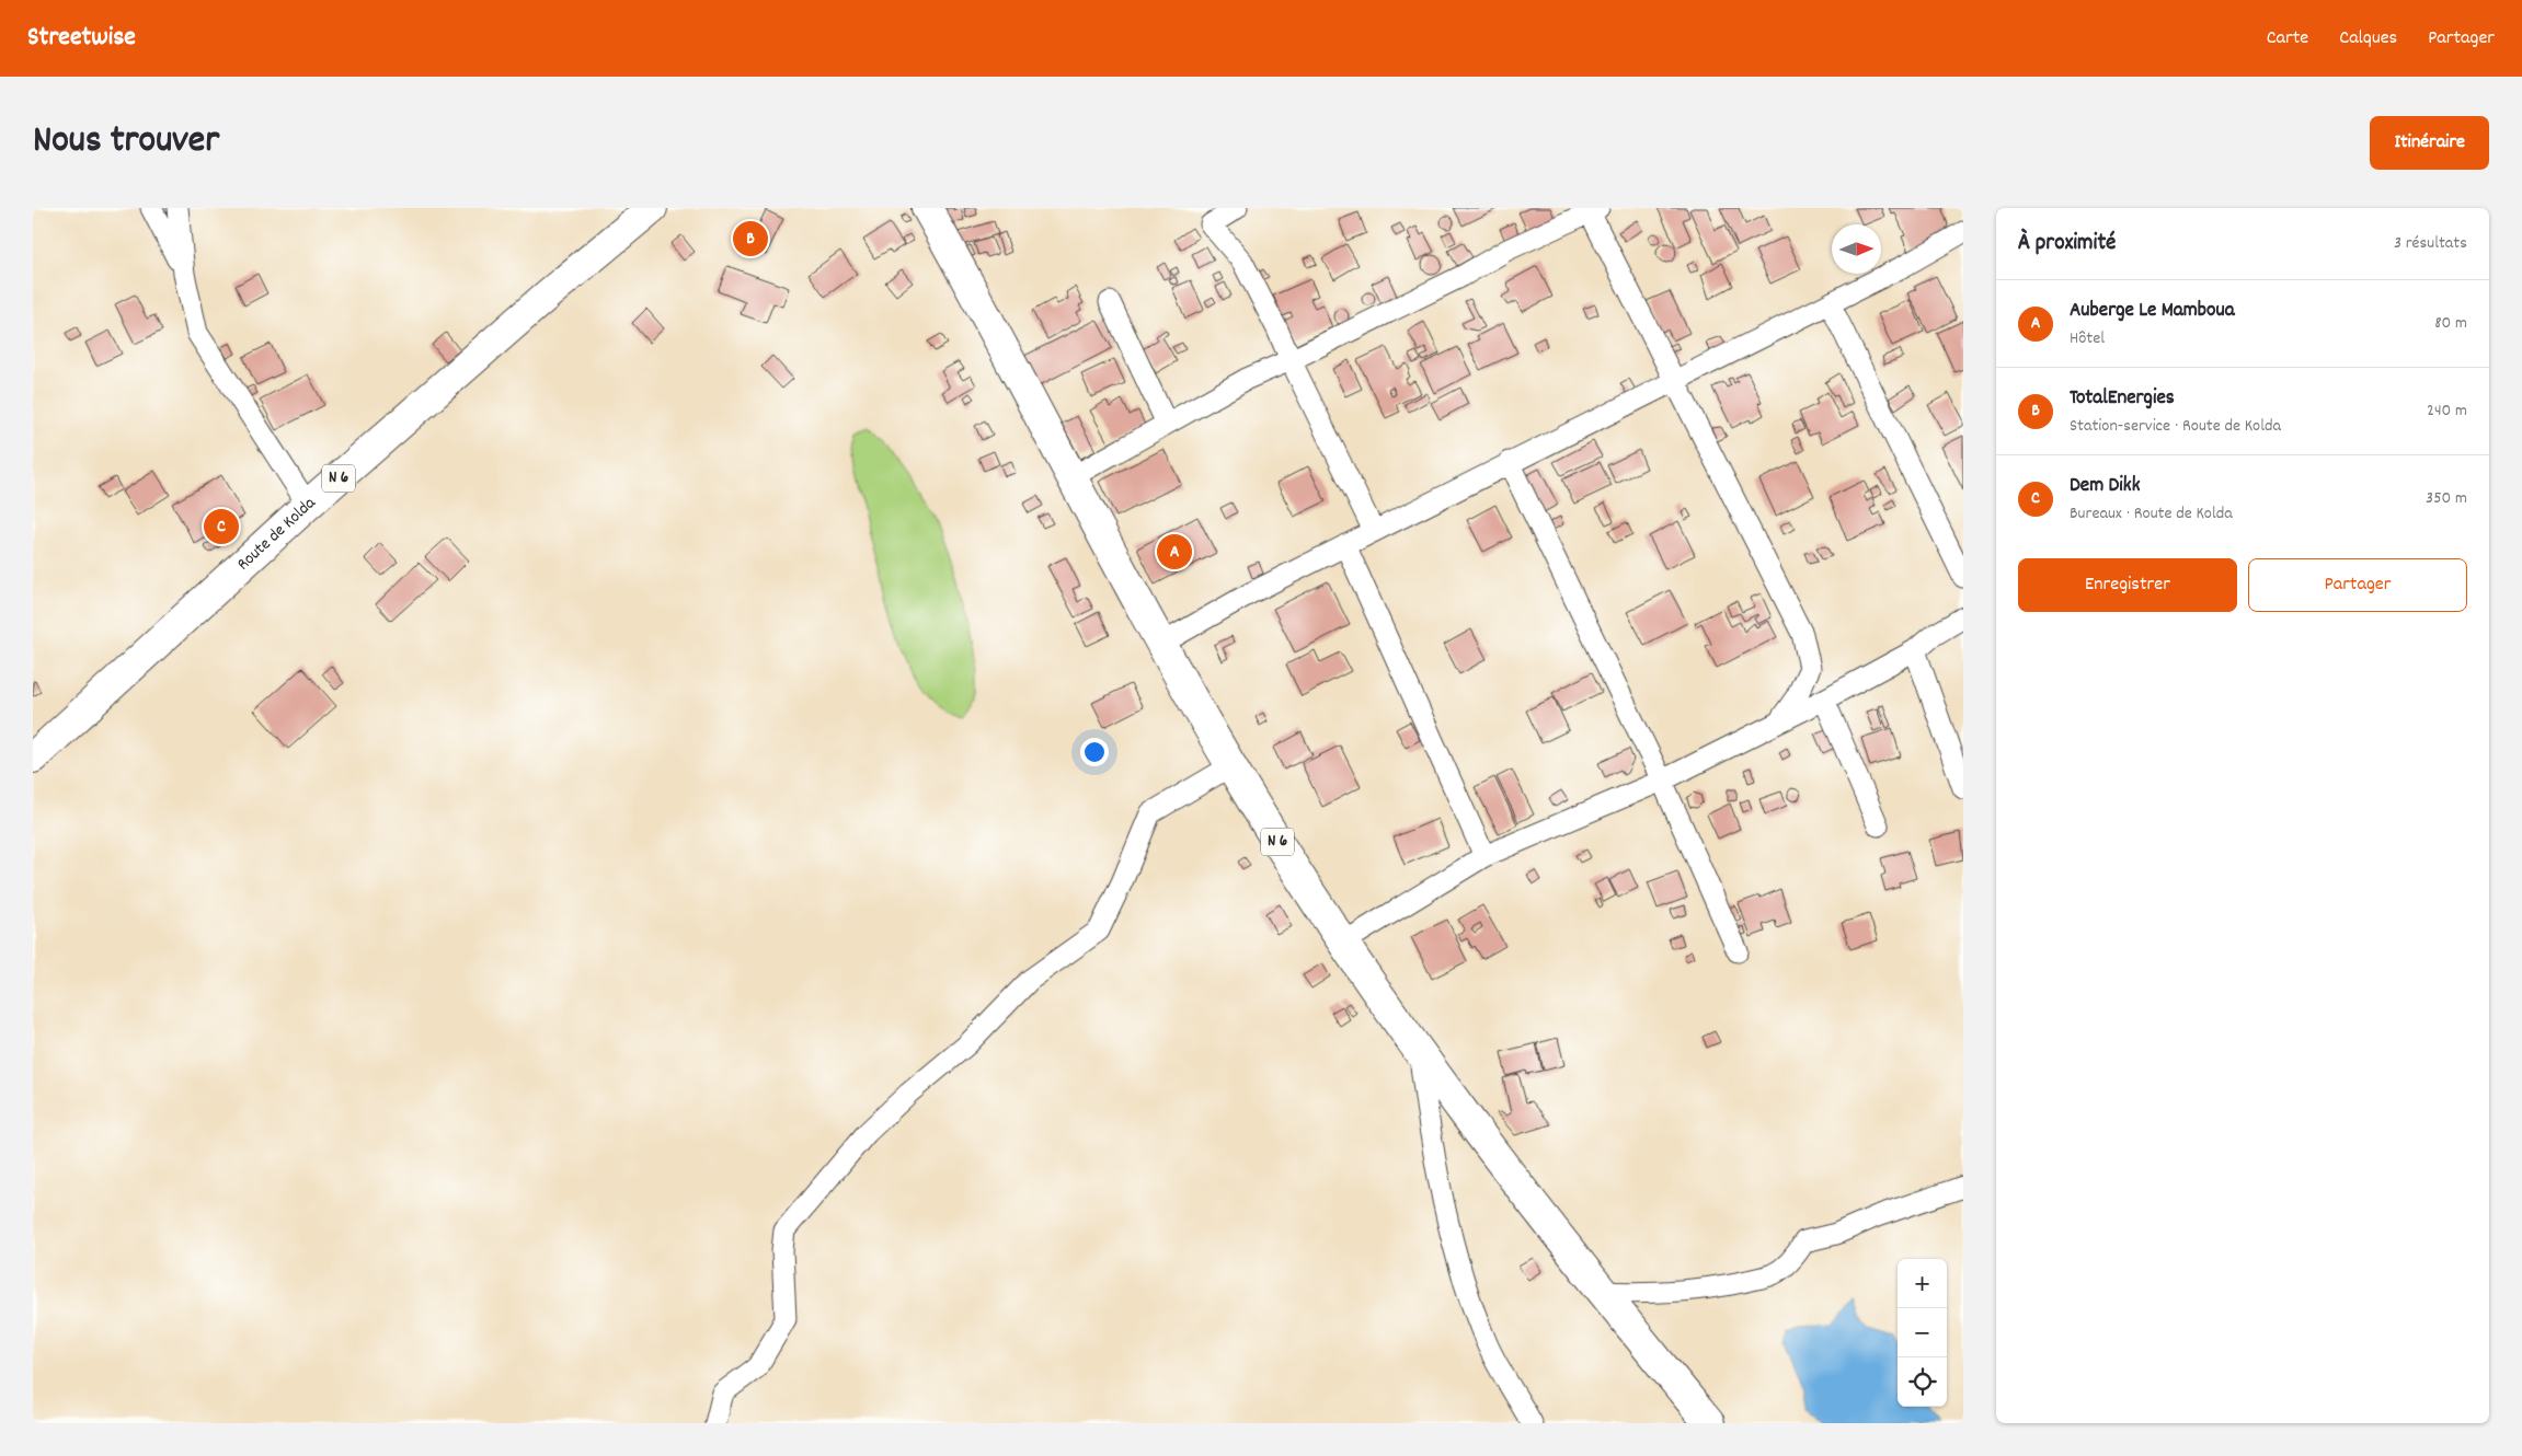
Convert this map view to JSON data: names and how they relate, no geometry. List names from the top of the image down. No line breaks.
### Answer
{"streets":{"main road":["N 6","Route de Kolda"]},"north":"right","page":{"header":"Streetwise","nav":["Carte","Calques","Partager"],"title":"Nous trouver","buttons":["Itinéraire",["Enregistrer","Partager"]],"heading":["À proximité","3 résultats"],"pins":["B","C","A"],"list":[{"mark":"A","name":"Auberge Le Mamboua","note":"Hôtel","value":"80 m"},{"mark":"B","name":"TotalEnergies","note":"Station-service · Route de Kolda","value":"240 m"},{"mark":"C","name":"Dem Dikk","note":"Bureaux · Route de Kolda","value":"350 m"}],"map_buttons":["+","−"]}}
